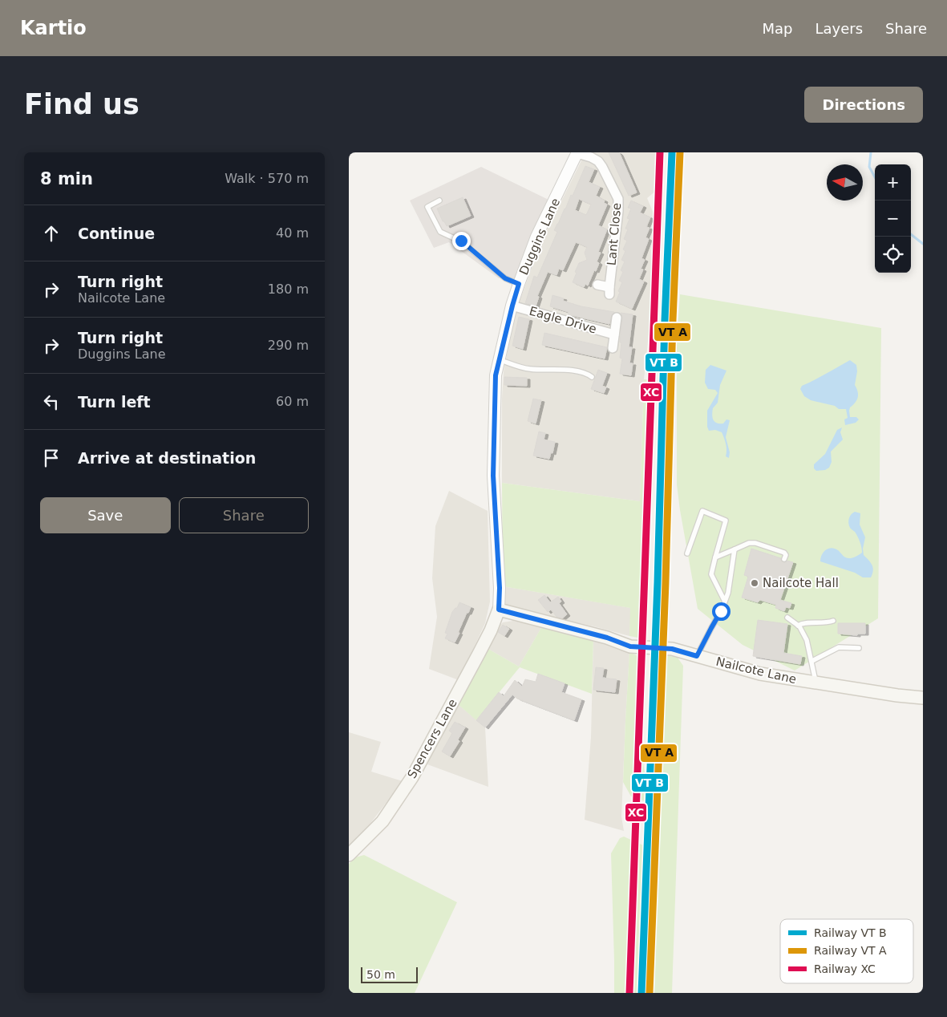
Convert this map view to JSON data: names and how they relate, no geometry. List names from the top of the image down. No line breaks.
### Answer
{"streets":{"main road":["Nailcote Lane","Spencers Lane"],"street":["Lant Close","Duggins Lane","Eagle Drive"]},"crossings":[["Lant Close","Duggins Lane"],["Duggins Lane","Eagle Drive"],["Duggins Lane","Nailcote Lane"],["Duggins Lane","Spencers Lane"],["Nailcote Lane","Spencers Lane"]],"places":["Nailcote Hall"],"lines":["rail line XC"],"legend":["Railway VT B","Railway VT A","Railway XC"],"scale_bar":"50 m","north":"left","page":{"header":"Kartio","nav":["Map","Layers","Share"],"buttons":["Directions",["Save","Share"]],"title":"Find us","heading":["8 min","Walk · 570 m"],"map_buttons":["+","−"],"list":[["Continue","40 m"],["Turn right","Nailcote Lane","180 m"],["Turn right","Duggins Lane","290 m"],["Turn left","60 m"],"Arrive at destination"],"scale":"50 m"}}
